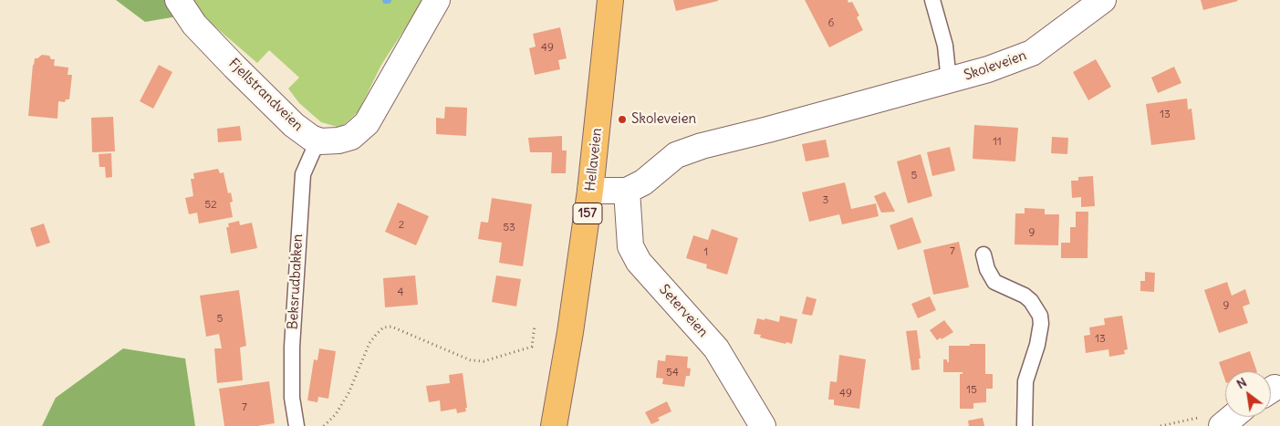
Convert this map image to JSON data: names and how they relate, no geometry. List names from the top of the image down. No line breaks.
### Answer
{"streets":{"main road":["Hellaveien","157"],"street":["Skoleveien","Fjellstrandveien","Seterveien"],"lane":["Beksrudbakken"]},"crossings":[["Skoleveien","Seterveien"],["Fjellstrandveien","Beksrudbakken"]],"places":["Skoleveien"],"house_numbers":["6","49","13","11","5","3","52","2","53","9","7","1","4","9","5","13","54","15","49","7"],"north":"top left"}
